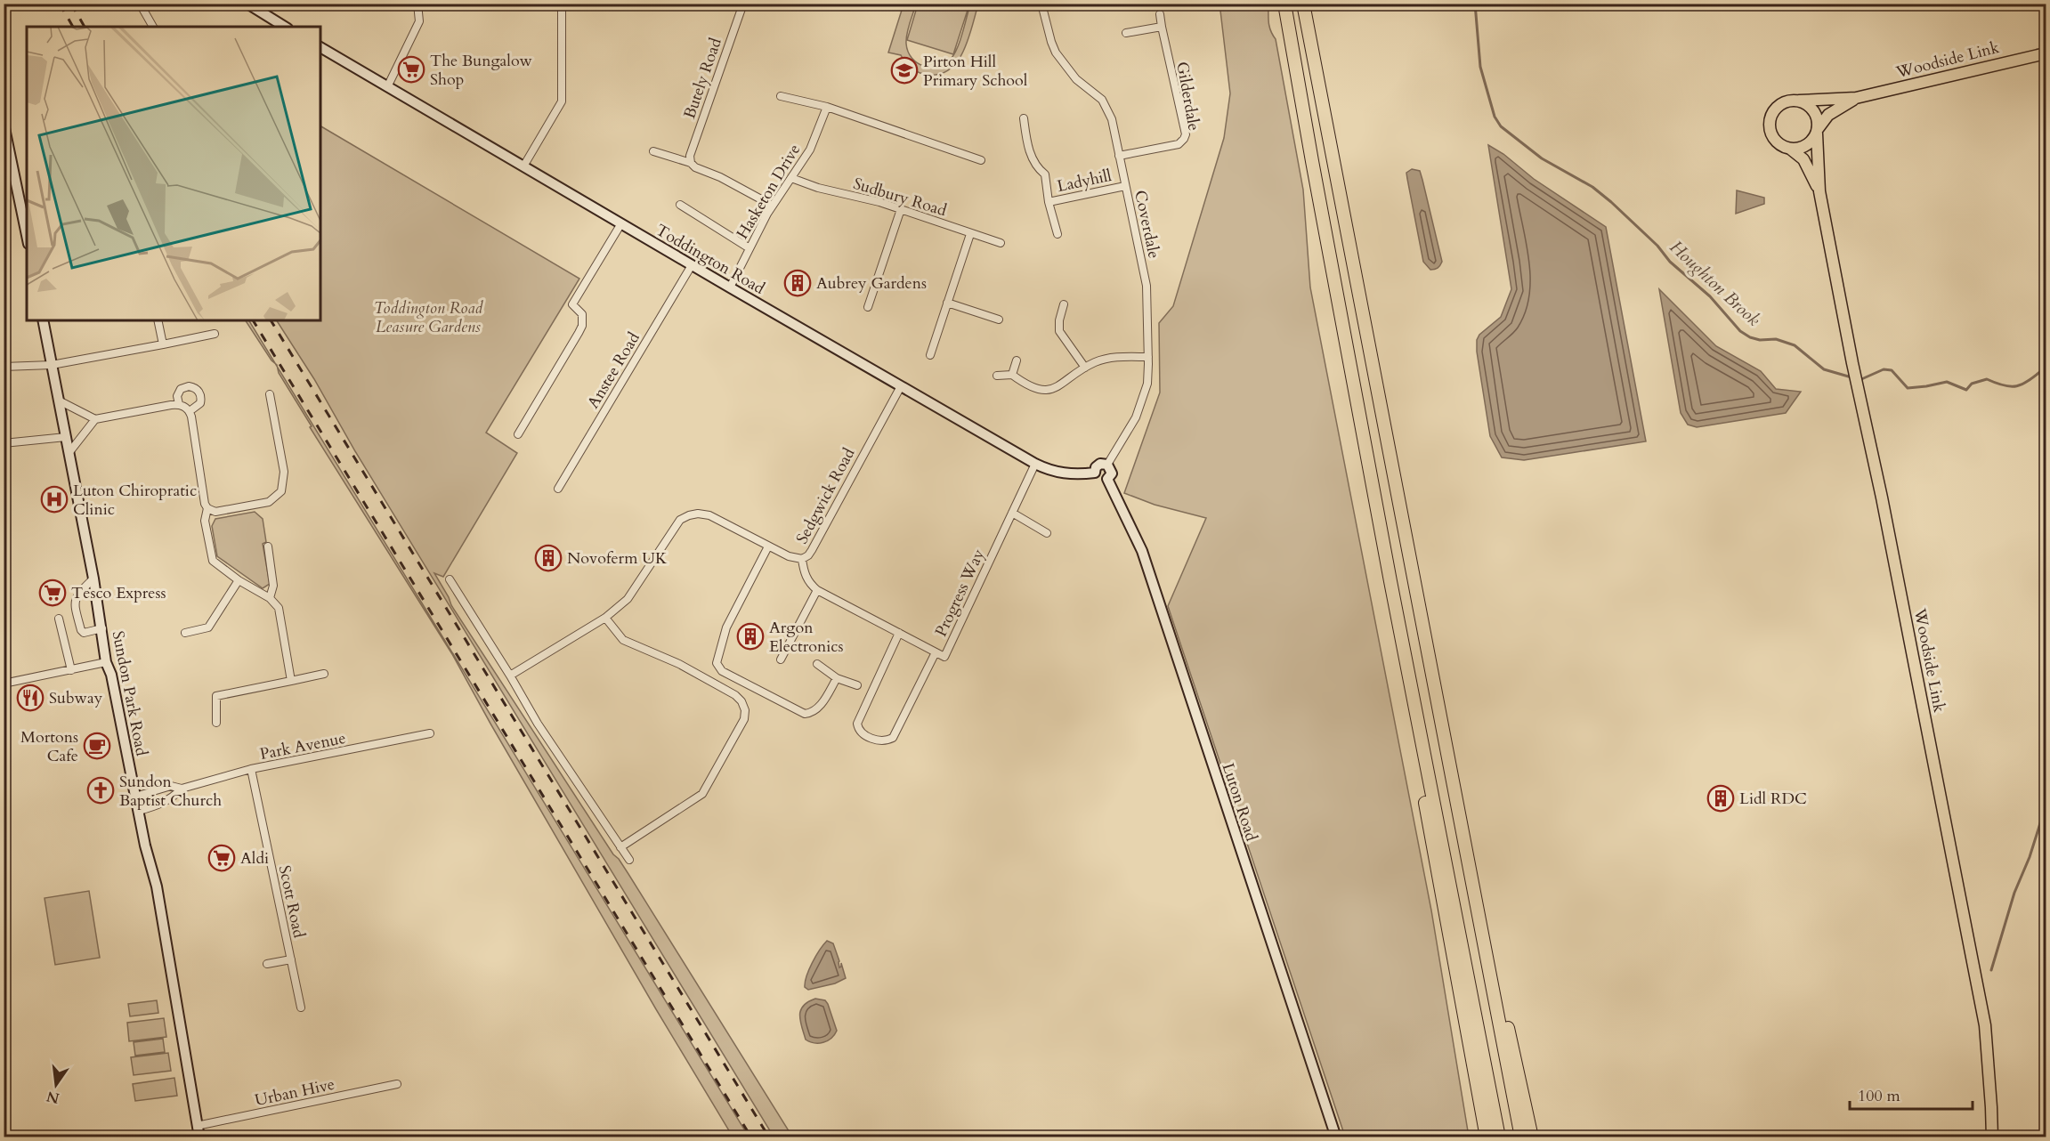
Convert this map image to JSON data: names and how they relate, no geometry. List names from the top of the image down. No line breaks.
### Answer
{"streets":{"main road":["Woodside Link","Toddington Road","Sundon Park Road","Luton Road"],"street":["Butely Road","Gilderdale","Ladyhill","Hasketon Drive","Sudbury Road","Coverdale","Anstee Road","Sedgwick Road","Progress Way","Park Avenue","Scott Road","Urban Hive"]},"crossings":[["Gilderdale","Coverdale"],["Ladyhill","Coverdale"],["Hasketon Drive","Sudbury Road"],["Hasketon Drive","Toddington Road"],["Coverdale","Toddington Road"],["Coverdale","Luton Road"],["Toddington Road","Anstee Road"],["Toddington Road","Sedgwick Road"],["Toddington Road","Progress Way"],["Toddington Road","Luton Road"],["Sundon Park Road","Park Avenue"],["Sundon Park Road","Urban Hive"],["Park Avenue","Scott Road"]],"water":["Houghton Brook"],"parks":["Toddington Road Leasure Gardens"],"places":{"supermarket":["The Bungalow Shop","Tesco Express","Aldi"],"school or university":["Pirton Hill Primary School"],"building":["Aubrey Gardens","Novoferm UK","Argon Electronics","Lidl RDC"],"hospital":["Luton Chiropratic Clinic"],"restaurant":["Subway"],"cafe":["Mortons Cafe"],"church":["Sundon Baptist Church"]},"scale_bar":"100 m","north":"bottom"}
